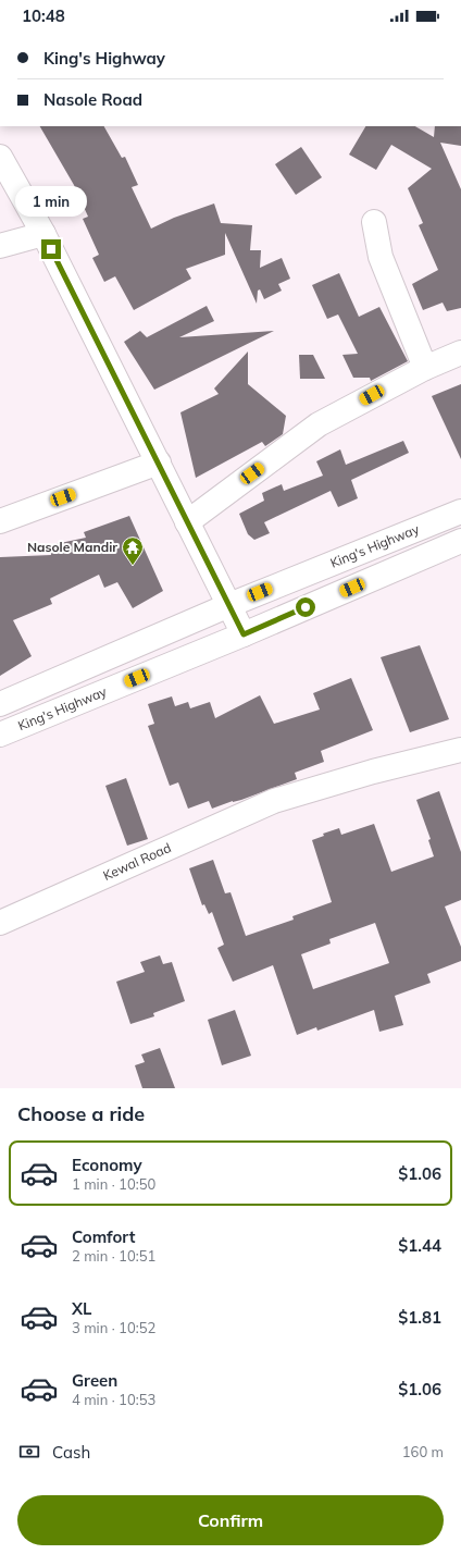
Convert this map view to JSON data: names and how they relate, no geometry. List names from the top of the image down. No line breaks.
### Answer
{"streets":{"main road":["King's Highway","Kewal Road"]},"places":{"temple":["Nasole Mandir"]},"page":{"status":"10:48","banner":["King's Highway","Nasole Road"],"bubble":"1 min","heading":"Choose a ride","list":[{"name":"Economy","note":"1 min · 10:50","value":"$1.06"},{"name":"Comfort","note":"2 min · 10:51","value":"$1.44"},{"name":"XL","note":"3 min · 10:52","value":"$1.81"},{"name":"Green","note":"4 min · 10:53","value":"$1.06"}],"pay":["Cash","160 m"],"buttons":"Confirm"}}
